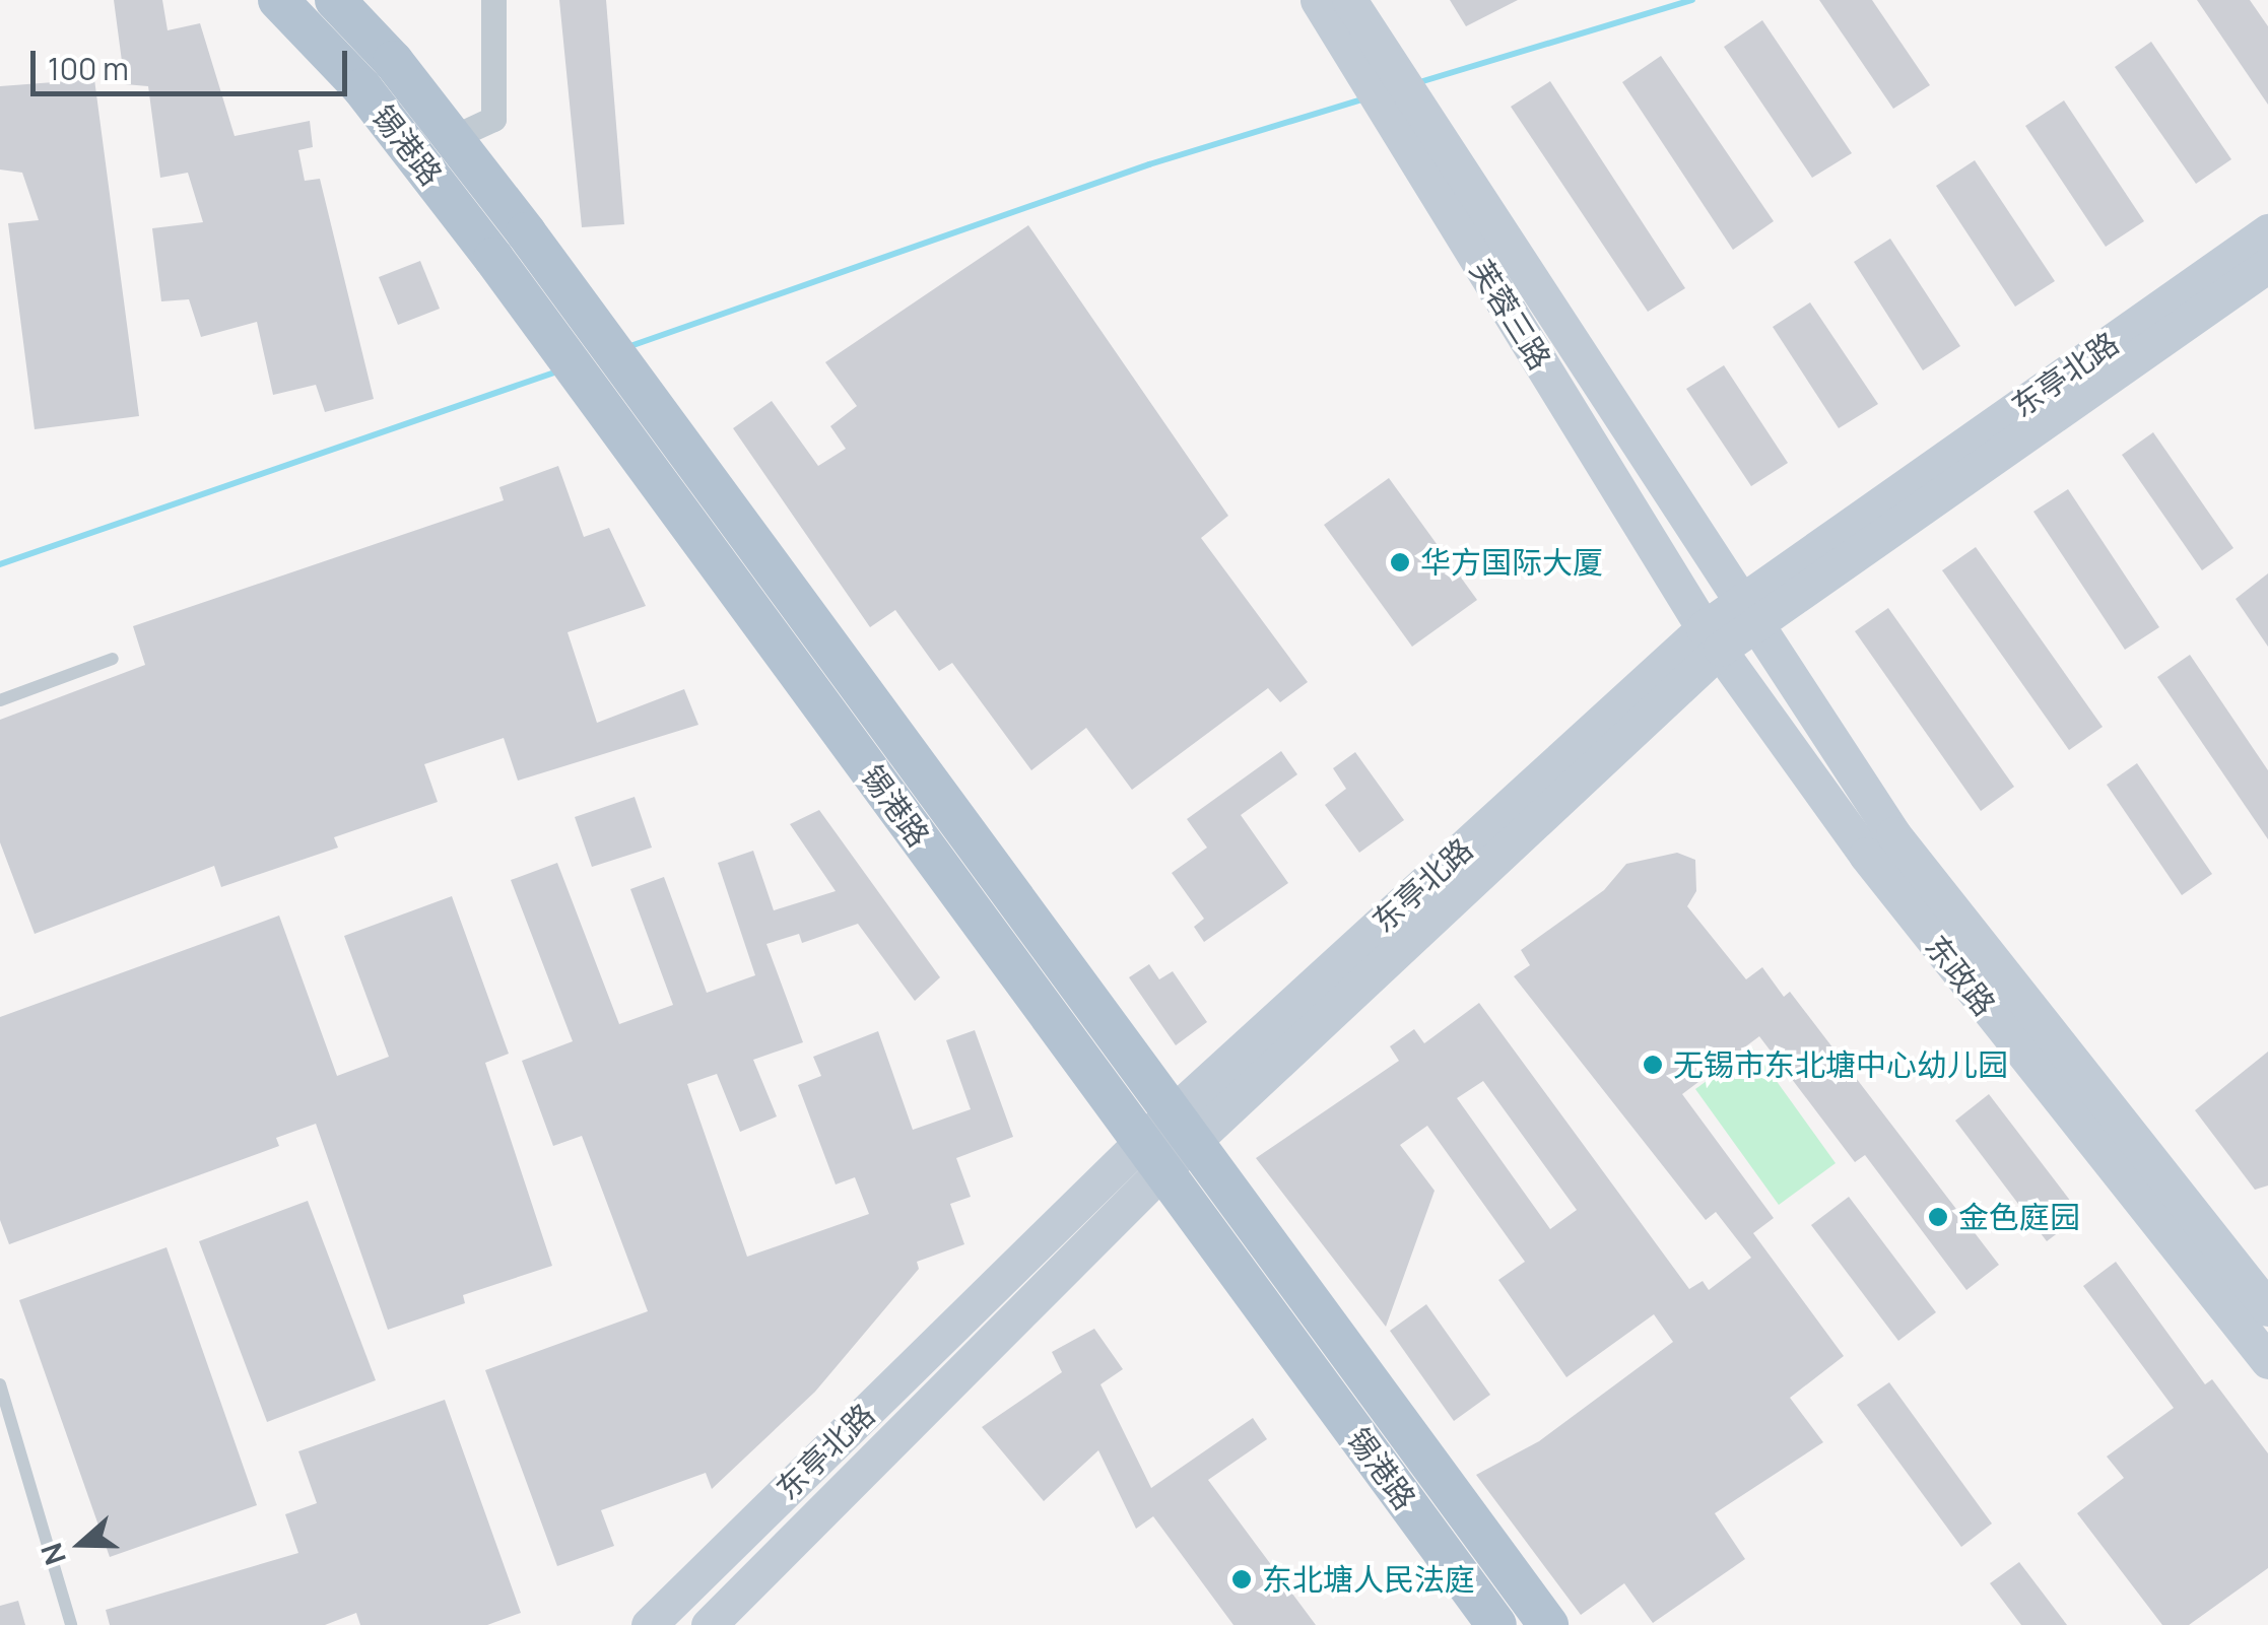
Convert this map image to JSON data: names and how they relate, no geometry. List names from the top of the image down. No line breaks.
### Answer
{"streets":{"main road":["锡港路","芙蓉三路","东亭北路","东政路"]},"crossings":[["锡港路","东亭北路"],["芙蓉三路","东亭北路"],["芙蓉三路","东政路"],["东亭北路","东政路"]],"places":["华方国际大厦","无锡市东北塘中心幼儿园","金色庭园","东北塘人民法庭"],"scale_bar":"100 m","north":"left"}
